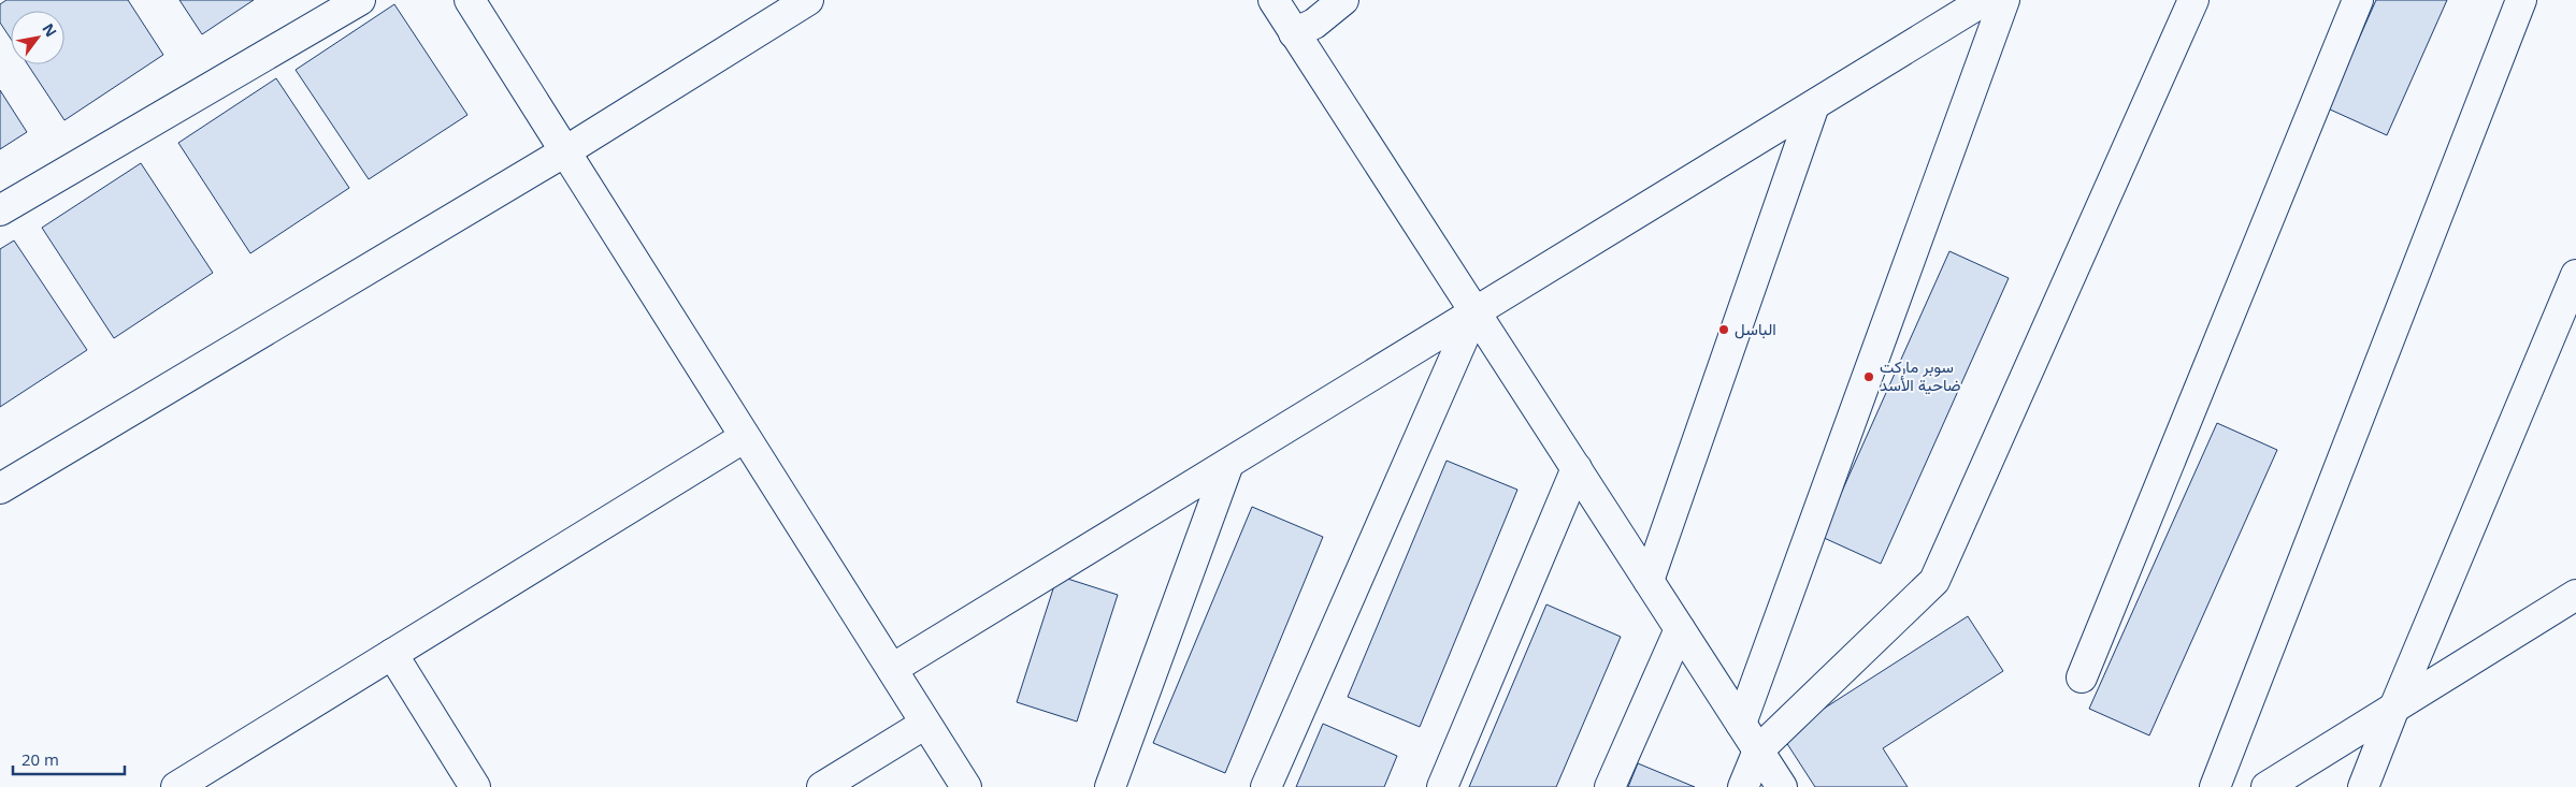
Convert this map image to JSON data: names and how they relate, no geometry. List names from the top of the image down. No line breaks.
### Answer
{"places":["الباسل","سوبر ماركت ضاحية الأسد"],"scale_bar":"20 m","north":"top right"}
